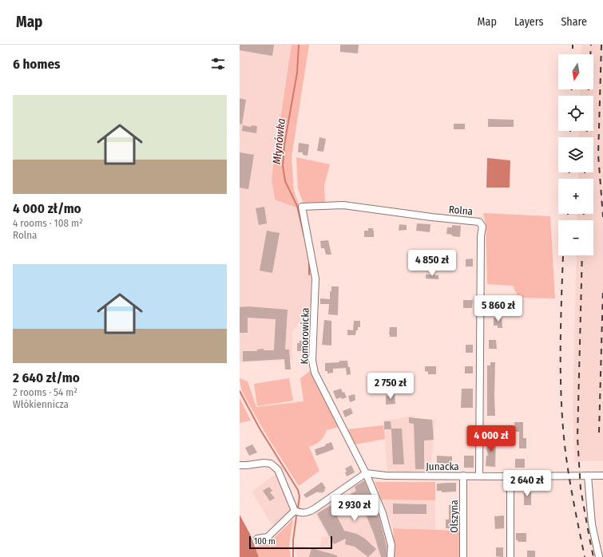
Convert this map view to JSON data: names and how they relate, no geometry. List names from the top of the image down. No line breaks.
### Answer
{"streets":{"street":["Rolna","Komorowicka","Junacka","Olszyna"]},"crossings":[["Rolna","Komorowicka"],["Rolna","Junacka"],["Komorowicka","Junacka"],["Junacka","Olszyna"]],"water":["Młynówka"],"scale_bar":"100 m","north":"bottom","page":{"header":"Map","nav":["Map","Layers","Share"],"heading":"6 homes","map_buttons":["+","−"],"list":[{"name":"4 000 zł/mo","note":"4 rooms · 108 m² · Rolna"},{"name":"2 640 zł/mo","note":"2 rooms · 54 m² · Włókiennicza"}],"price":["4 850 zł","5 860 zł","2 750 zł","4 000 zł","2 640 zł","2 930 zł"],"scale":"100 m"}}
